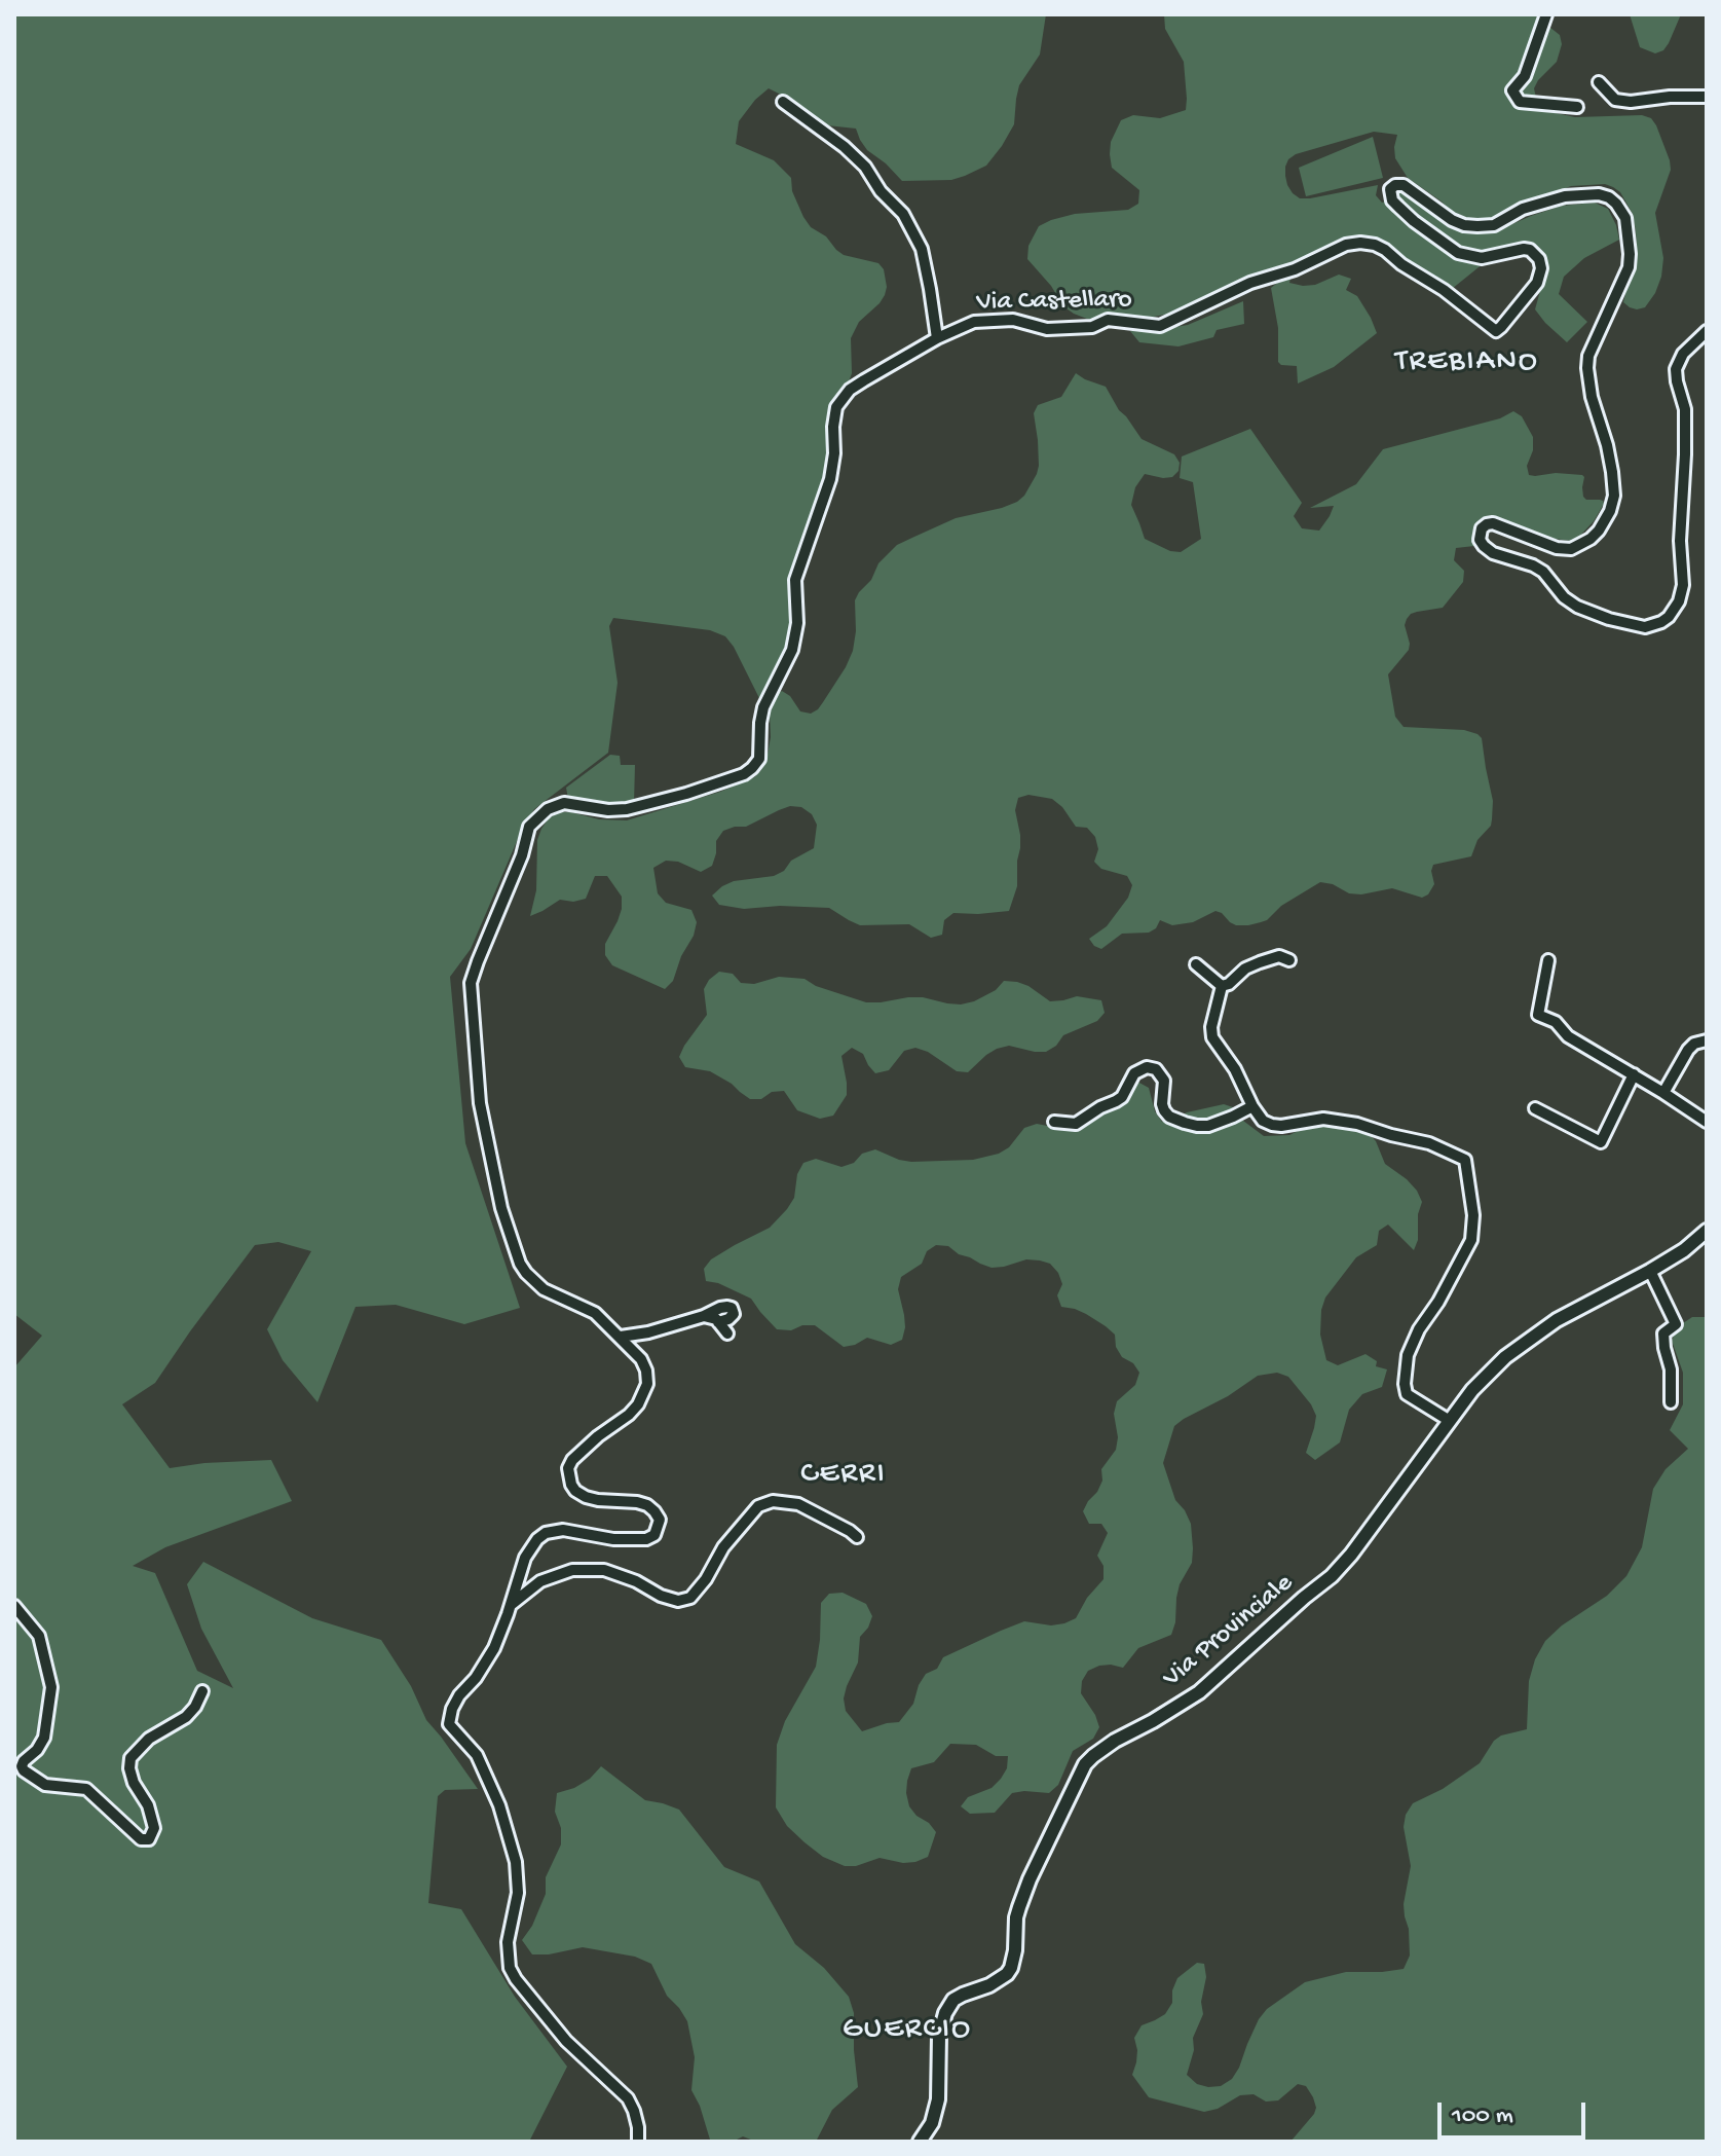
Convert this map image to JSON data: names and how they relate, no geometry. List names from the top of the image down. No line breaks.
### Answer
{"streets":{"main road":["Via Provinciale"],"street":["Via Castellaro"]},"districts":["TREBIANO","CERRI","GUERCIO"],"scale_bar":"100 m"}
